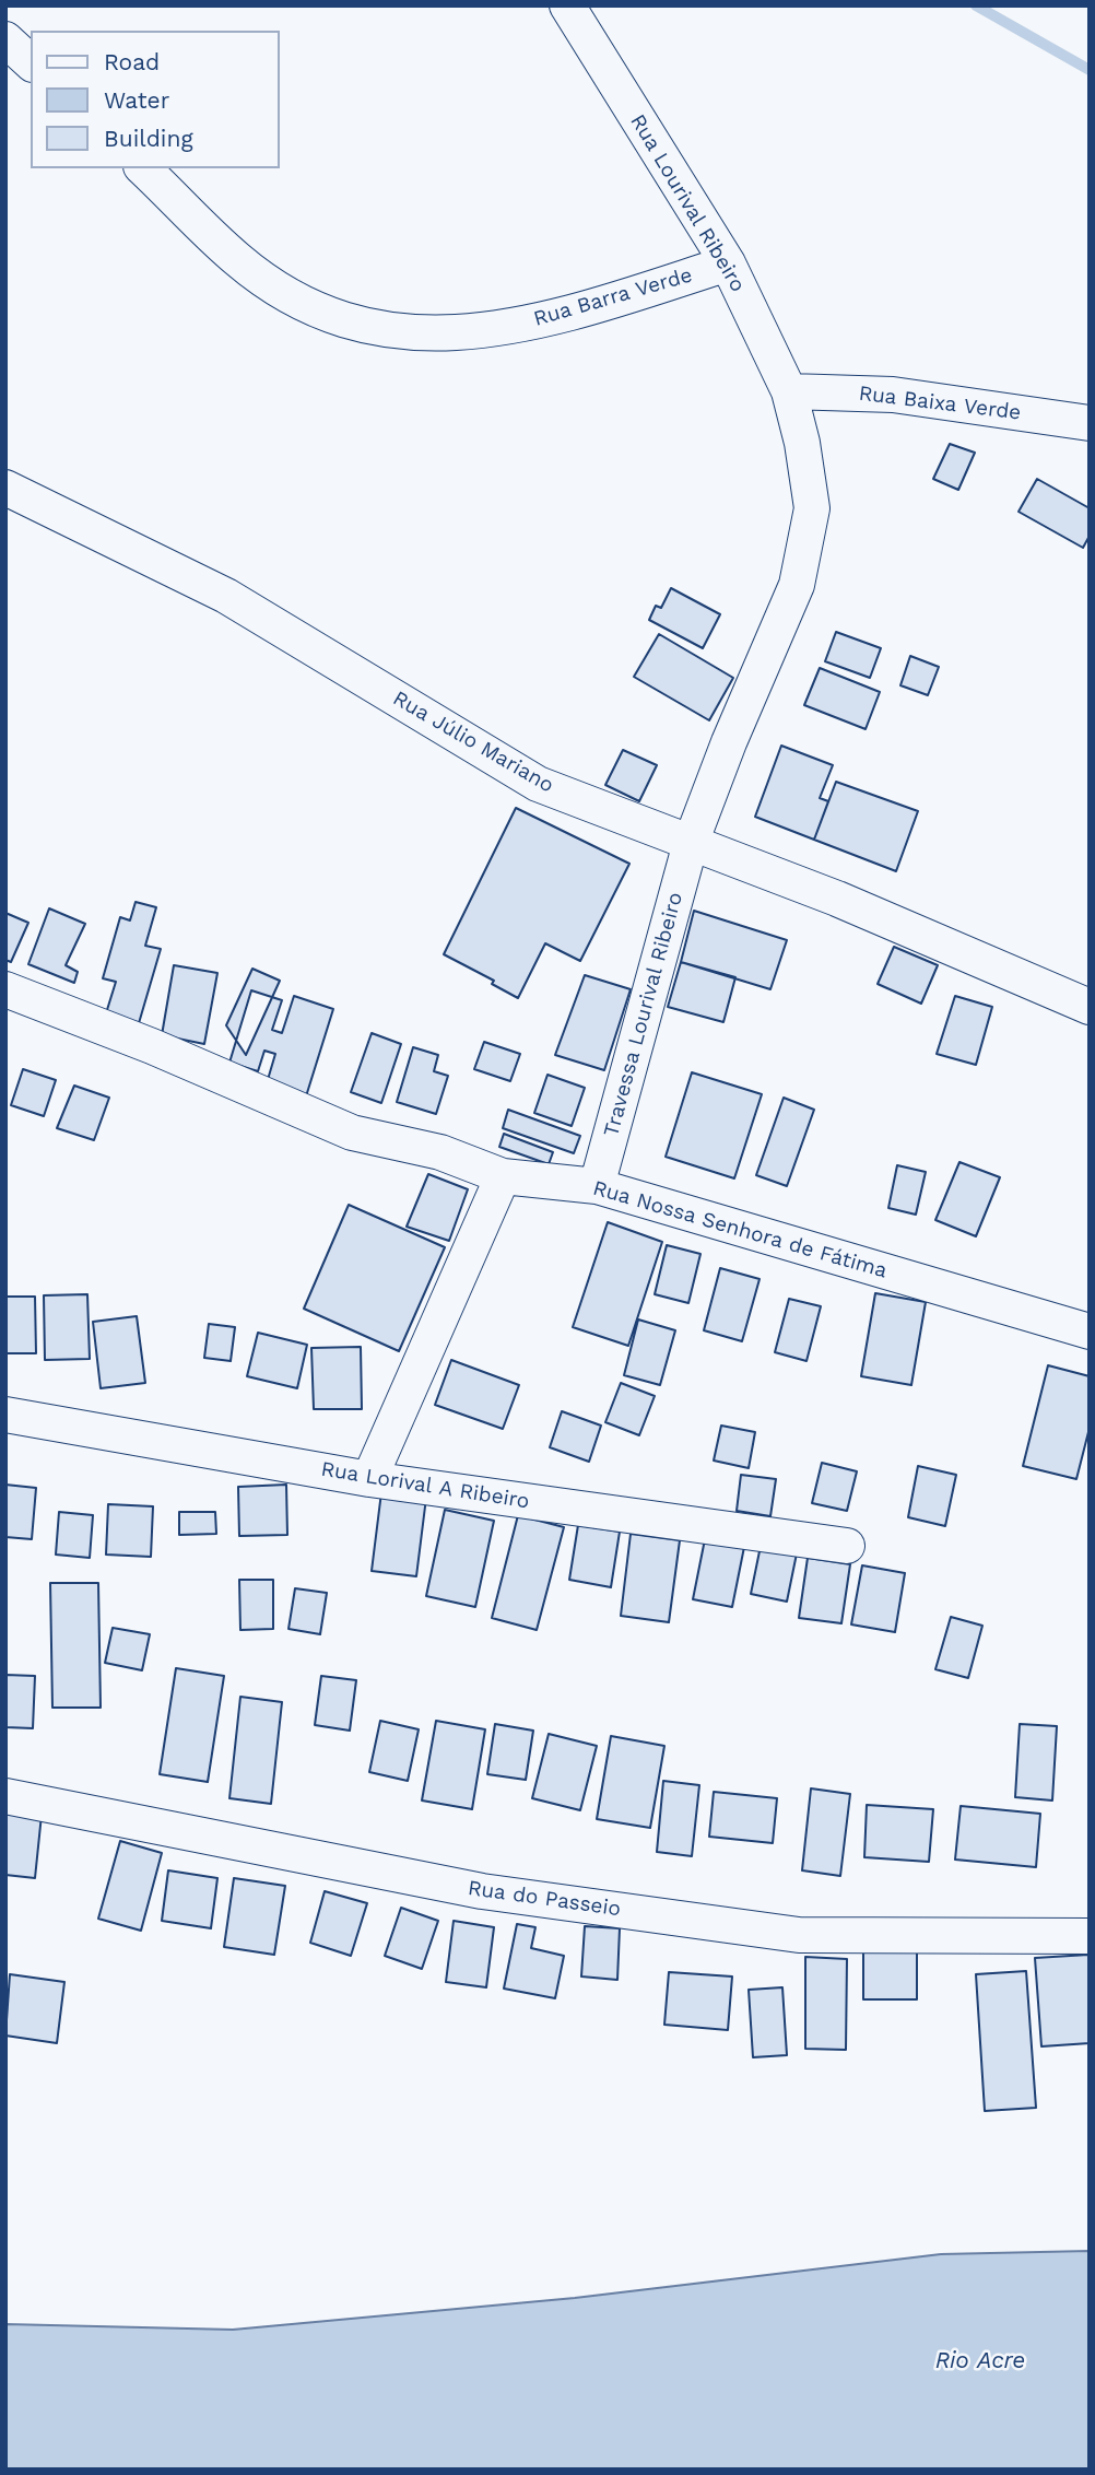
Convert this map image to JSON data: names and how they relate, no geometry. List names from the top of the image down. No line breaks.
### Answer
{"streets":{"street":["Rua Lourival Ribeiro","Rua Barra Verde","Rua Baixa Verde","Rua Júlio Mariano","Travessa Lourival Ribeiro","Rua Nossa Senhora de Fátima","Rua Lorival A Ribeiro","Rua do Passeio"]},"crossings":[["Rua Lourival Ribeiro","Rua Barra Verde"],["Rua Lourival Ribeiro","Rua Baixa Verde"],["Rua Lourival Ribeiro","Rua Júlio Mariano"],["Rua Lourival Ribeiro","Travessa Lourival Ribeiro"],["Rua Júlio Mariano","Travessa Lourival Ribeiro"],["Travessa Lourival Ribeiro","Rua Nossa Senhora de Fátima"]],"water":["Rio Acre"],"legend":["Road","Water","Building"]}
